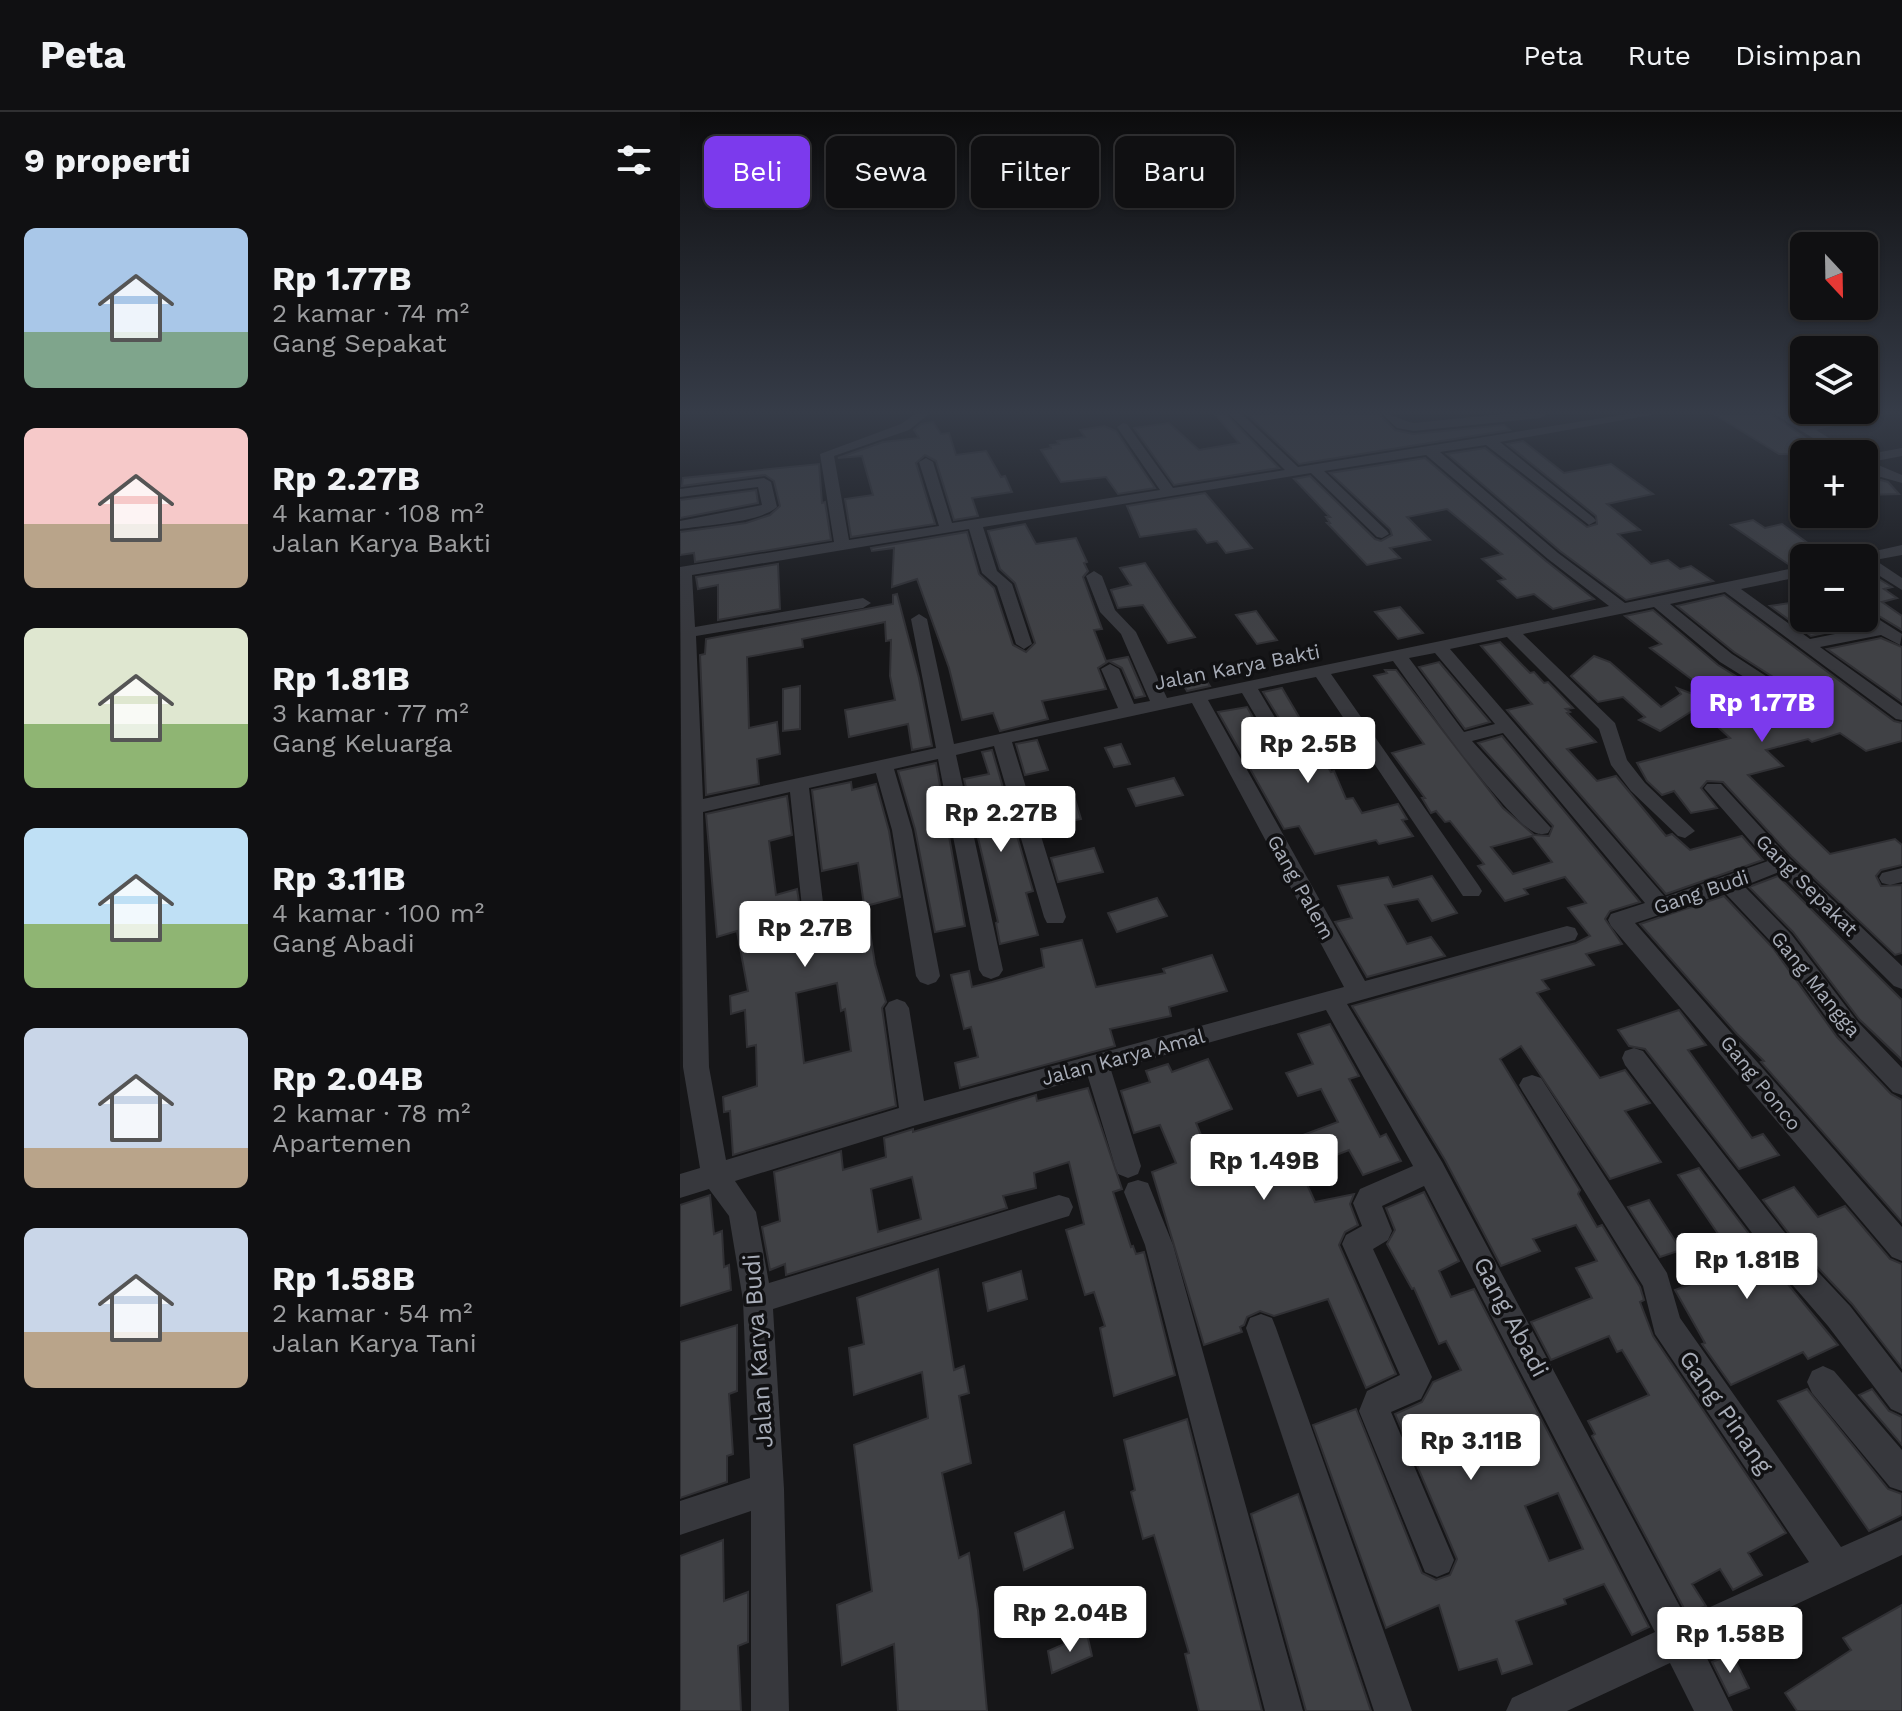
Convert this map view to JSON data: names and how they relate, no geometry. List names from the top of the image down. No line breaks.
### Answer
{"streets":{"street":["Jalan Karya Bakti","Gang Sepakat","Gang Palem","Gang Budi","Gang Mangga","Jalan Karya Amal","Gang Ponco","Gang Abadi","Jalan Karya Budi","Gang Pinang"]},"crossings":[["Jalan Karya Bakti","Gang Palem"],["Jalan Karya Bakti","Jalan Karya Budi"],["Gang Sepakat","Gang Budi"],["Gang Palem","Jalan Karya Amal"],["Gang Palem","Gang Abadi"],["Gang Budi","Gang Mangga"],["Gang Budi","Gang Ponco"],["Jalan Karya Amal","Gang Abadi"],["Jalan Karya Amal","Jalan Karya Budi"]],"north":"bottom","page":{"header":"Peta","nav":["Peta","Rute","Disimpan"],"heading":"9 properti","chip":["Beli","Sewa","Filter","Baru"],"list":[{"name":"Rp 1.77B","note":"2 kamar · 74 m² · Gang Sepakat"},{"name":"Rp 2.27B","note":"4 kamar · 108 m² · Jalan Karya Bakti"},{"name":"Rp 1.81B","note":"3 kamar · 77 m² · Gang Keluarga"},{"name":"Rp 3.11B","note":"4 kamar · 100 m² · Gang Abadi"},{"name":"Rp 2.04B","note":"2 kamar · 78 m² · Apartemen"},{"name":"Rp 1.58B","note":"2 kamar · 54 m² · Jalan Karya Tani"}],"map_buttons":["+","−"],"price":["Rp 1.77B","Rp 2.5B","Rp 2.27B","Rp 2.7B","Rp 1.49B","Rp 1.81B","Rp 3.11B","Rp 2.04B","Rp 1.58B"]}}
